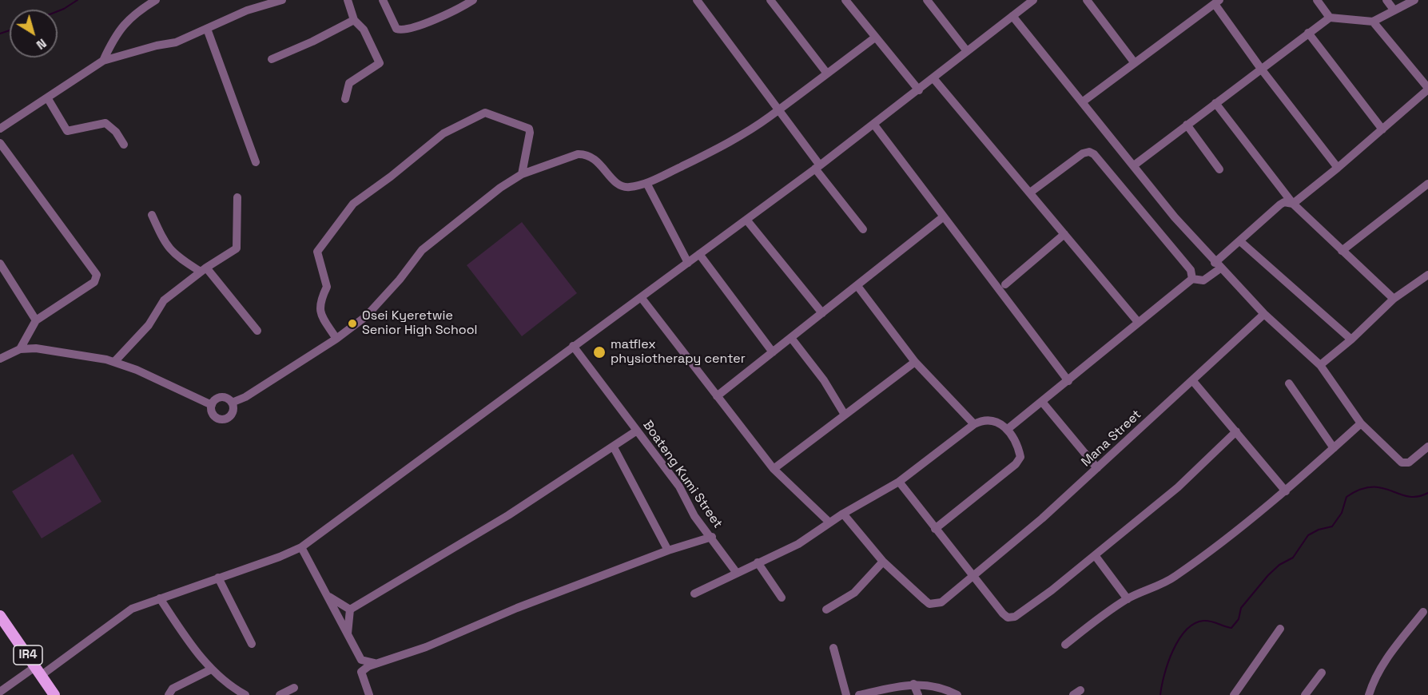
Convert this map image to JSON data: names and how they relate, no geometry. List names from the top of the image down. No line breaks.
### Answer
{"streets":{"main road":["IR4"],"street":["Mana Street","Boateng Kumi Street"]},"places":["Osei Kyeretwie Senior High School","matflex physiotherapy center"],"north":"bottom right"}
